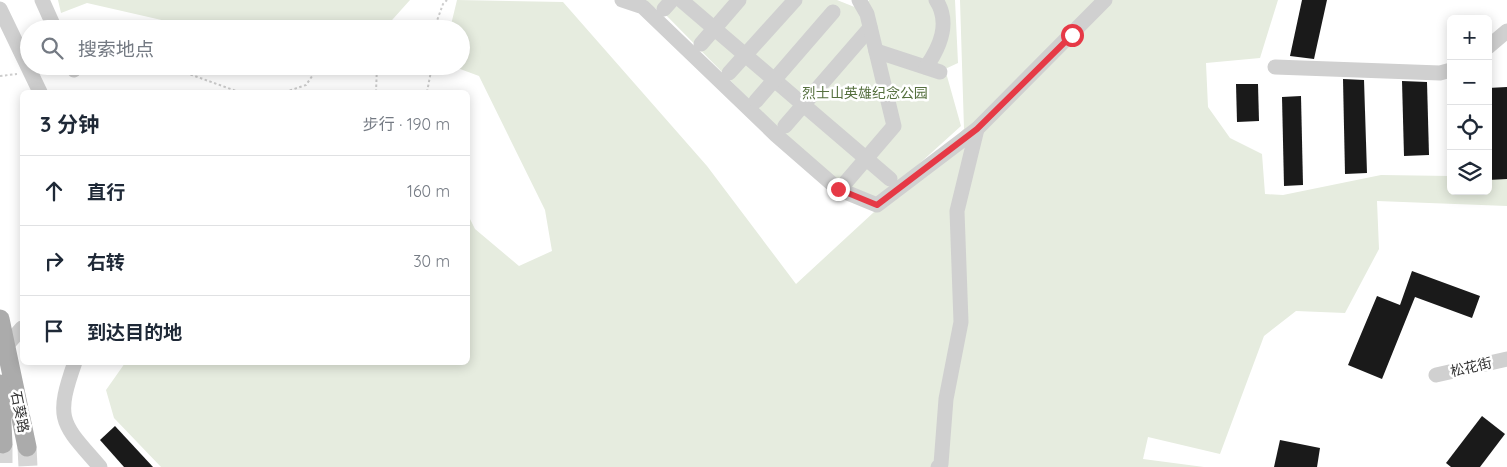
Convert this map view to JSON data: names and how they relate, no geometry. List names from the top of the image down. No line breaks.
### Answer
{"streets":{"main road":["石葵路"],"street":["松花街"]},"parks":["烈士山英雄纪念公园"],"page":{"map_buttons":["+","−"],"search":"搜索地点","heading":["3 分钟","步行 · 190 m"],"list":[["直行","160 m"],["右转","30 m"],"到达目的地"]}}
